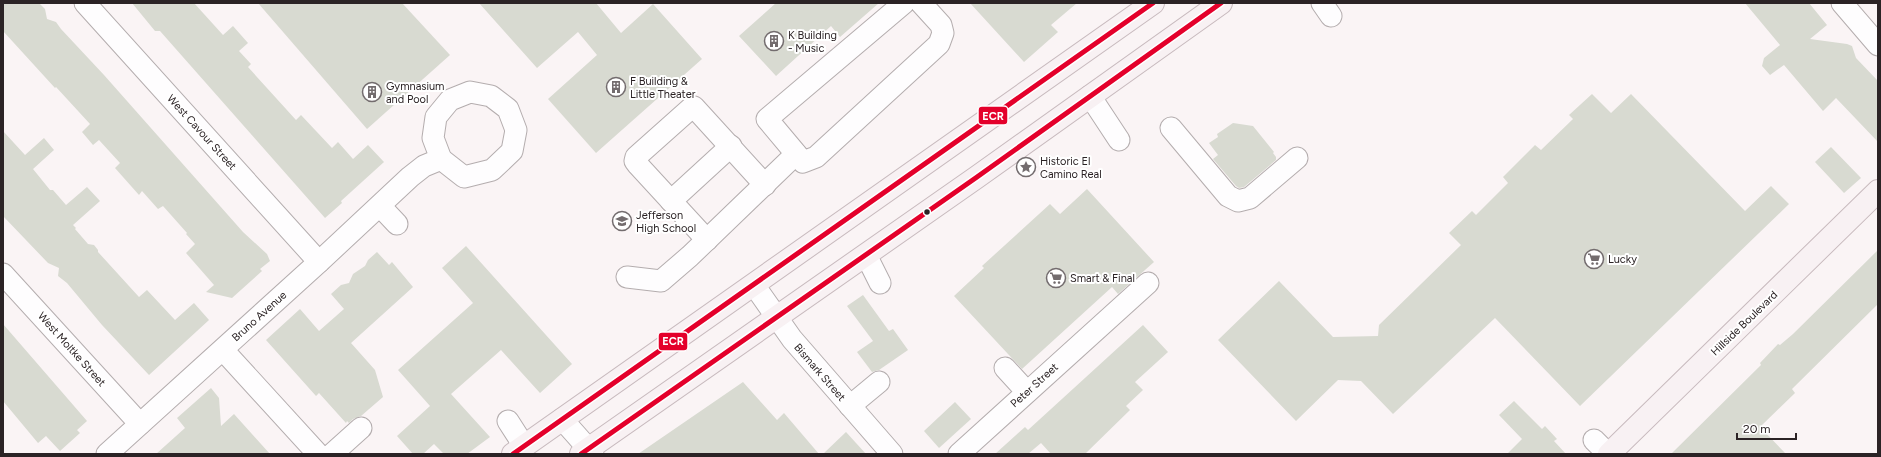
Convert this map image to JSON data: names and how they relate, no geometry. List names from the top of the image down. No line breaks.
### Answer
{"streets":{"main road":["Hillside Boulevard"],"street":["West Cavour Street","Bruno Avenue","West Moltke Street","Bismark Street","Peter Street"]},"crossings":[["West Cavour Street","Bruno Avenue"],["Bruno Avenue","West Moltke Street"]],"places":{"building":["K Building - Music","F Building & Little Theater","Gymnasium and Pool"],"place":["Historic El Camino Real"],"school or university":["Jefferson High School"],"supermarket":["Lucky","Smart & Final"]},"lines":["transit line ECR"],"scale_bar":"20 m"}
